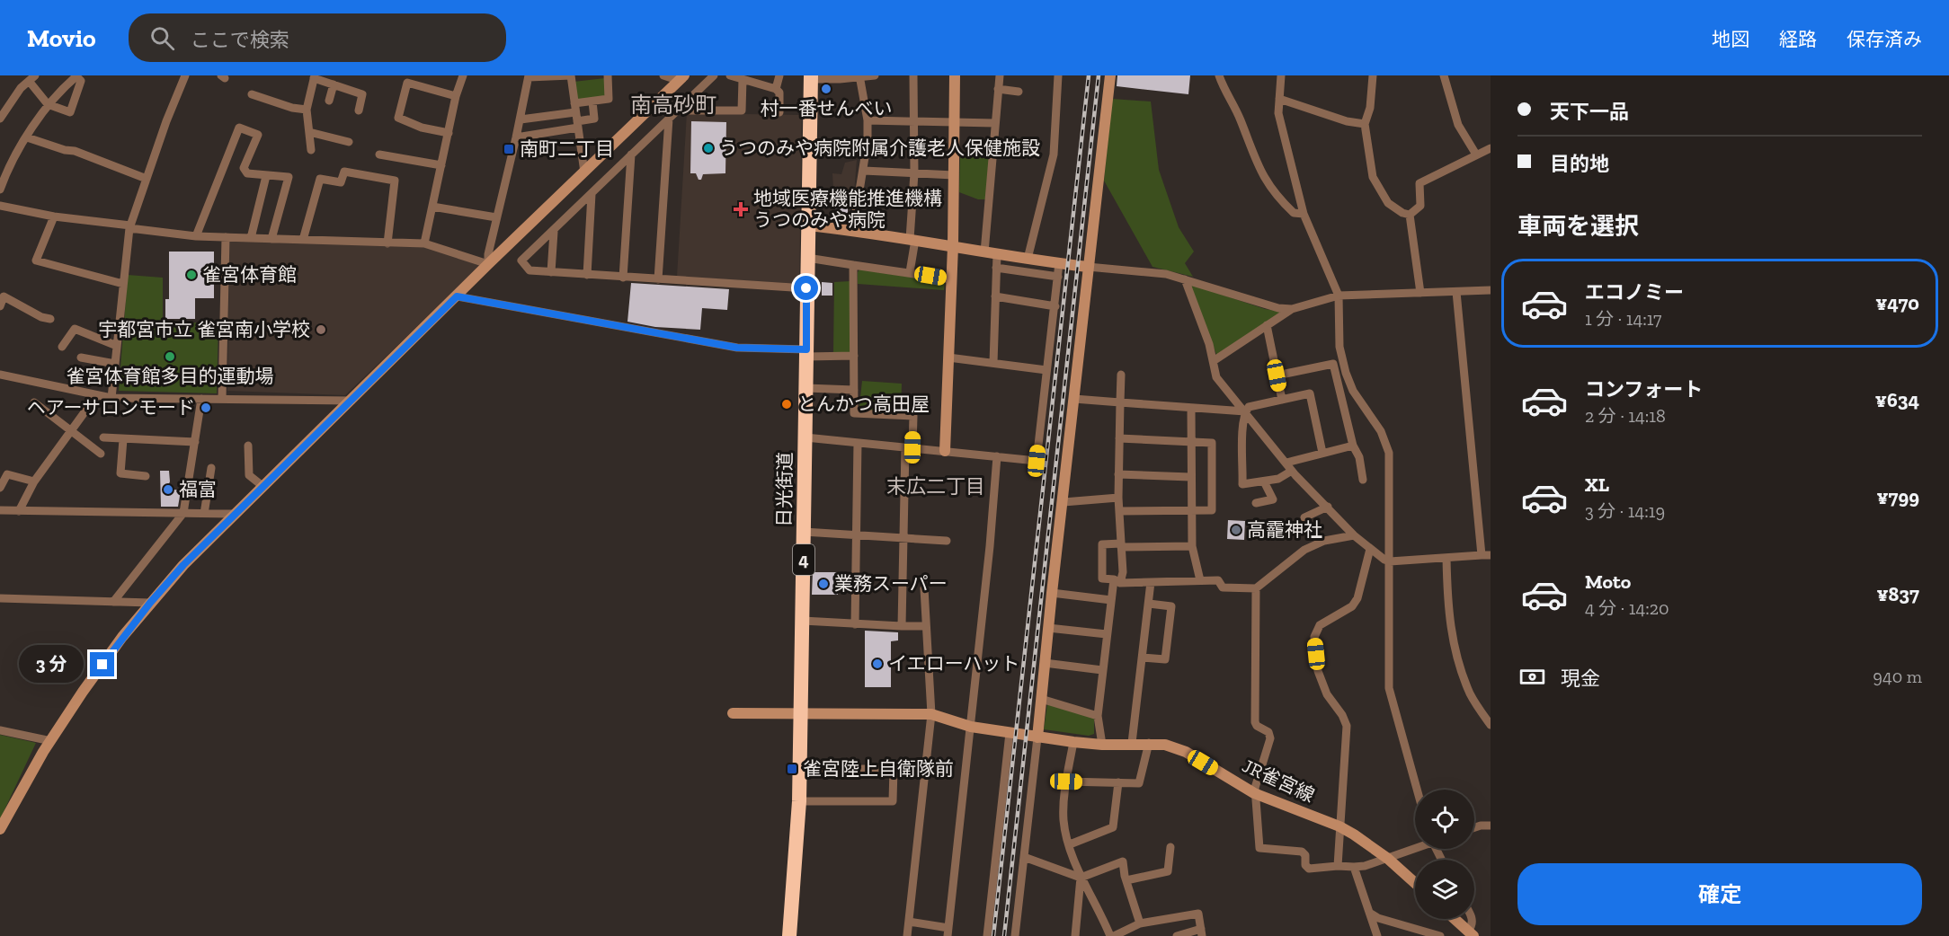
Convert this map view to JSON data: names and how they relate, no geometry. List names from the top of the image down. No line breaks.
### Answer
{"streets":{"highway":["日光街道","4"],"street":["JR雀宮線"]},"crossings":[["日光街道","JR雀宮線"]],"districts":["南高砂町","末広二丁目"],"places":{"other":["村一番せんべい","うつのみや病院附属介護老人保健施設","雀宮体育館","宇都宮市立 雀宮南小学校","雀宮体育館多目的運動場","とんかつ高田屋","ヘアーサロンモード","福富","高靇神社","業務スーパー","イエローハット"],"transit":["南町二丁目","雀宮陸上自衛隊前"],"health":["地域医療機能推進機構 うつのみや病院"]},"page":{"header":"Movio","search":"ここで検索","nav":["地図","経路","保存済み"],"banner":["天下一品","目的地"],"heading":"車両を選択","list":[{"name":"エコノミー","note":"1 分 · 14:17","value":"¥470"},{"name":"コンフォート","note":"2 分 · 14:18","value":"¥634"},{"name":"XL","note":"3 分 · 14:19","value":"¥799"},{"name":"Moto","note":"4 分 · 14:20","value":"¥837"}],"bubble":"3 分","pay":["現金","940 m"],"buttons":"確定"}}
